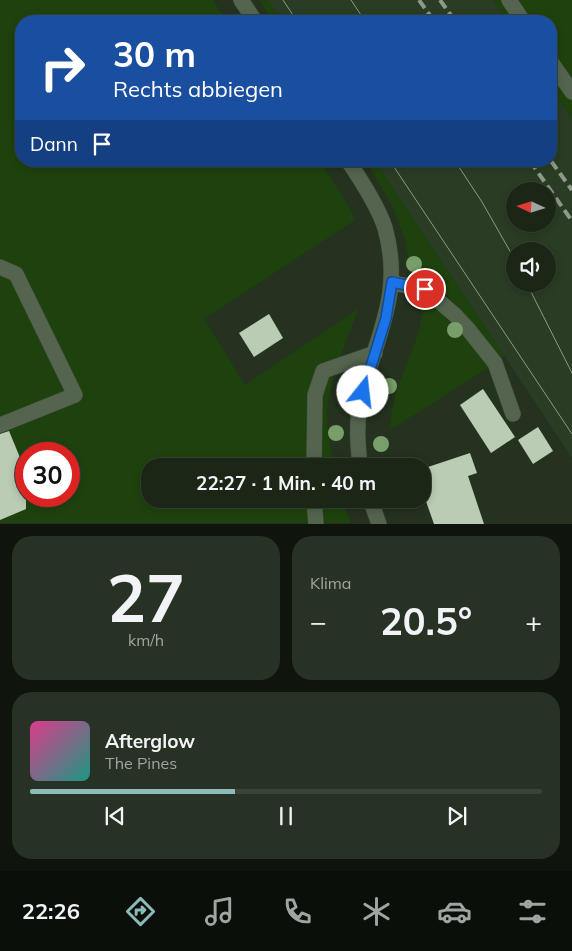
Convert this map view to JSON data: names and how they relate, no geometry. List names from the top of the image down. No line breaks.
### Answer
{"north":"left","page":{"turn":["30 m","Rechts abbiegen"],"then":"Dann","limit":"30","trip":"22:27 · 1 Min. · 40 m","tile":[["27","km/h"],"Klima"],"heat":["−","20.5°","+"],"song":["Afterglow","The Pines"],"tabs":"22:26"}}
